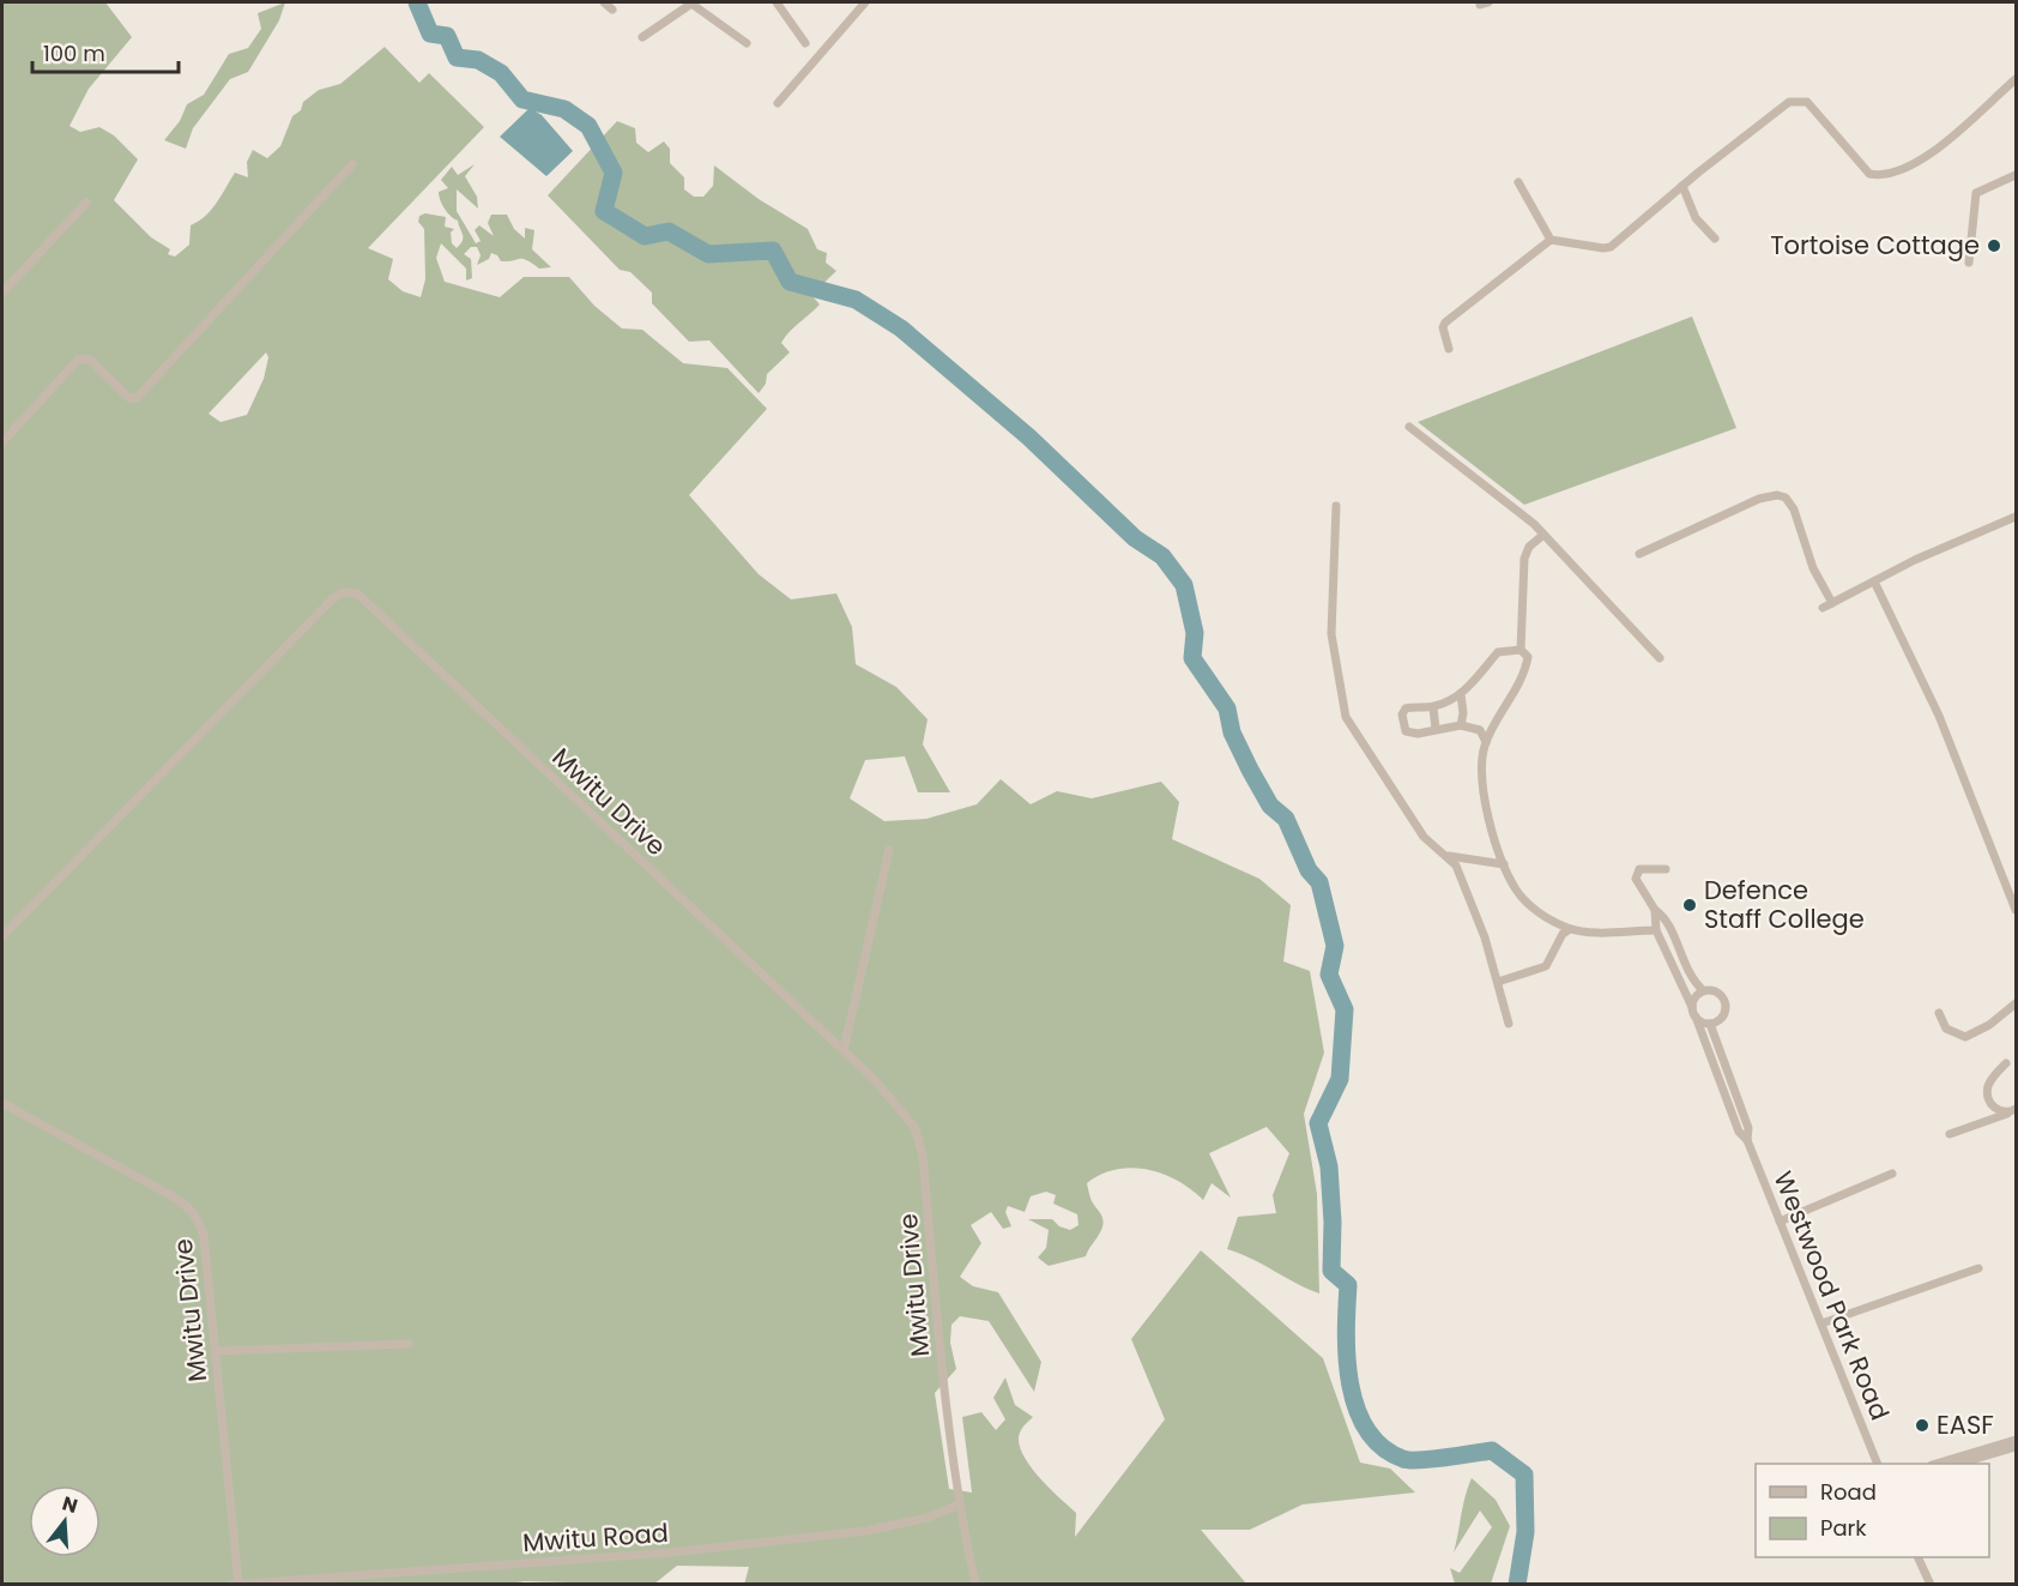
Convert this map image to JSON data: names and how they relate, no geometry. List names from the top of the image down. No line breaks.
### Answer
{"streets":{"street":["Mwitu Drive","Westwood Park Road","Mwitu Road"]},"crossings":[["Mwitu Drive","Mwitu Road"]],"places":["Tortoise Cottage","Defence Staff College","EASF"],"legend":["Road","Park"],"scale_bar":"100 m","north":"top"}
